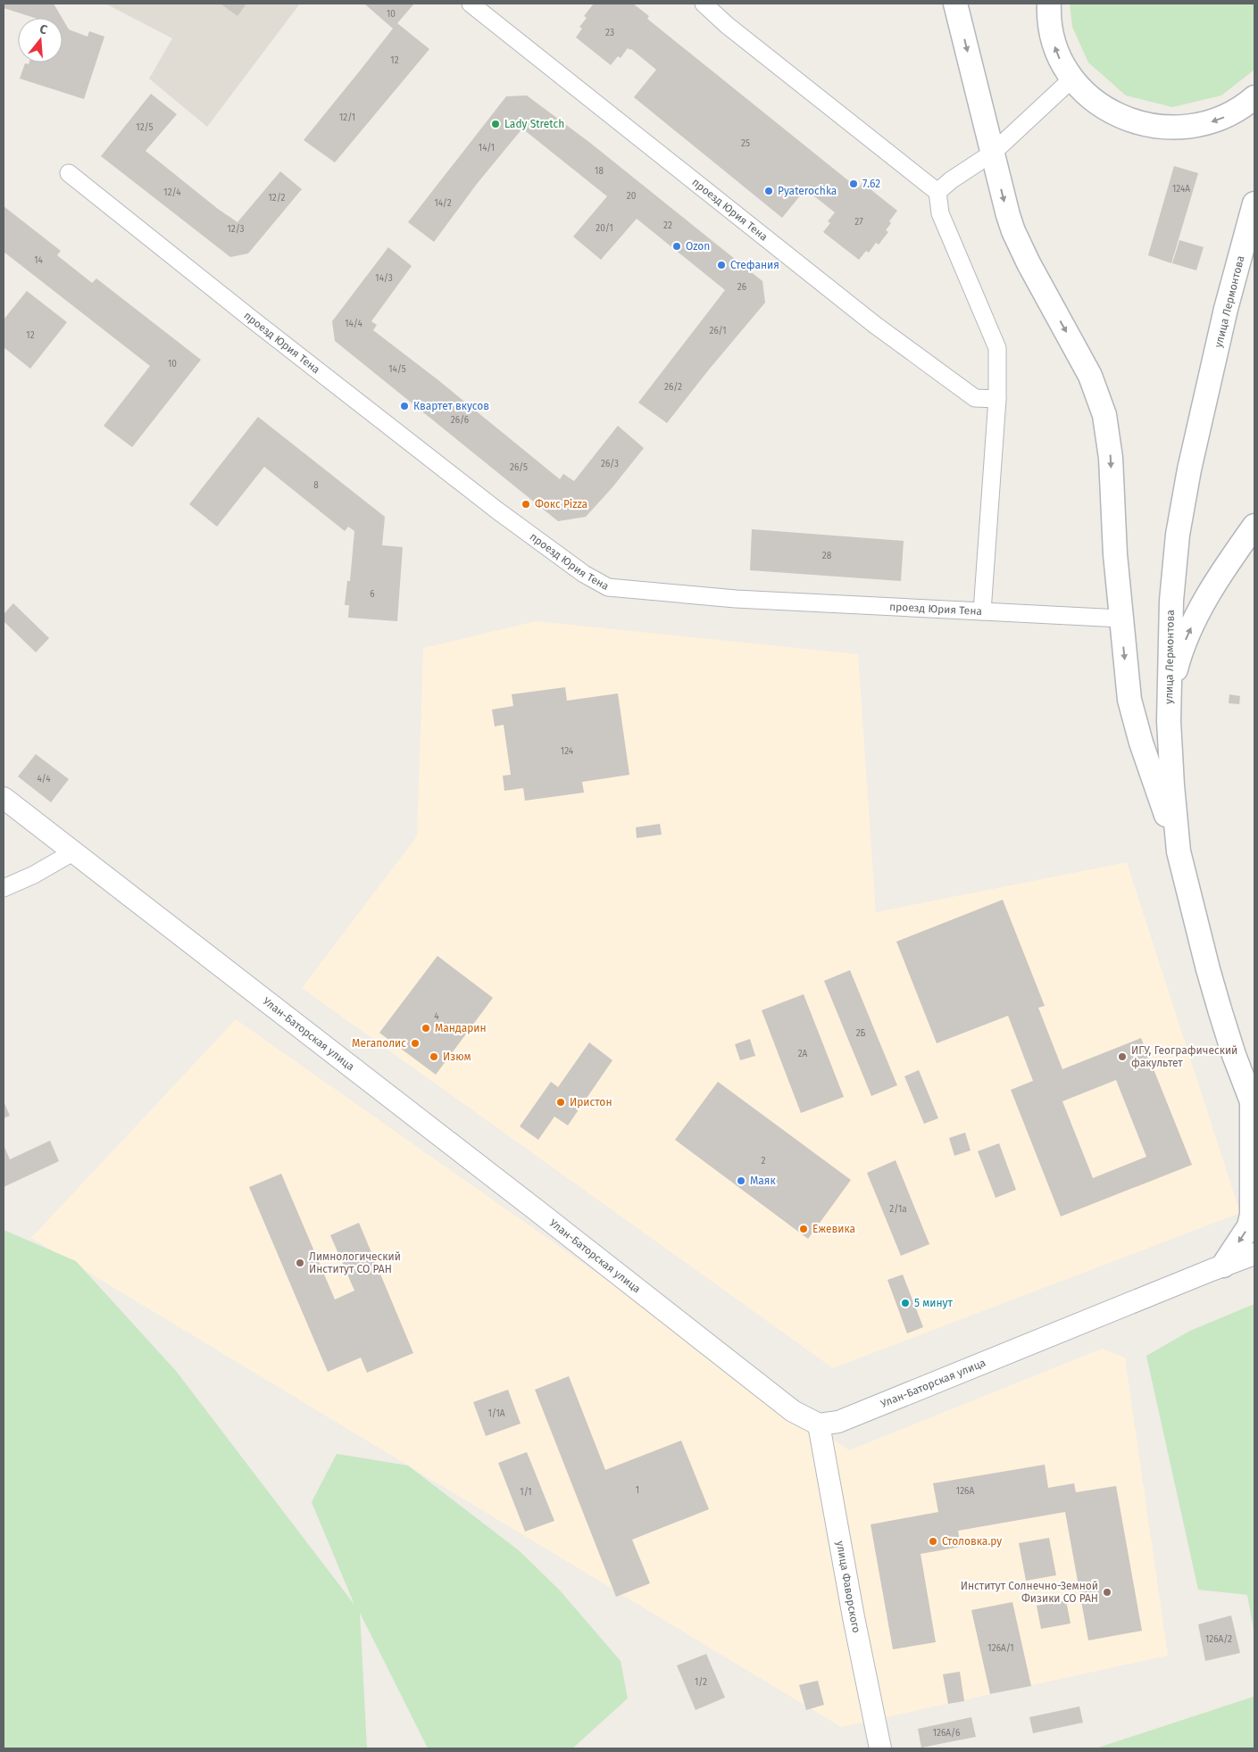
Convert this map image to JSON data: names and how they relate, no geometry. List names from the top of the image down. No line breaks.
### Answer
{"streets":{"main road":["улица Лермонтова"],"street":["проезд Юрия Тена","Улан-Баторская улица","улица Фаворского"]},"crossings":[["Улан-Баторская улица","улица Фаворского"]],"places":["Lady Stretch","7.62","Pyaterochka","Ozon","Стефания","Квартет вкусов","Фокс Pizza","Мандарин","Мегаполис","Изюм","ИГУ, Географический факультет","Иристон","Маяк","Ежевика","Лимнологический Институт СО РАН","5 минут","Столовка.ру","Институт Солнечно-Земной Физики СО РАН"],"house_numbers":["10","23","12","12/1","12/5","25","14/1","18","124А","12/4","20","12/2","14/2","27","22","20/1","12/3","14","14/3","26","14/4","26/1","12","10","14/5","26/2","26/6","26/3","26/5","8","28","6","124","4/4","4","2Б","2А","2","2/1а","1/1А","1","126А","1/1","126А/2","126А/1","1/2","126А/6"],"north":"top"}
